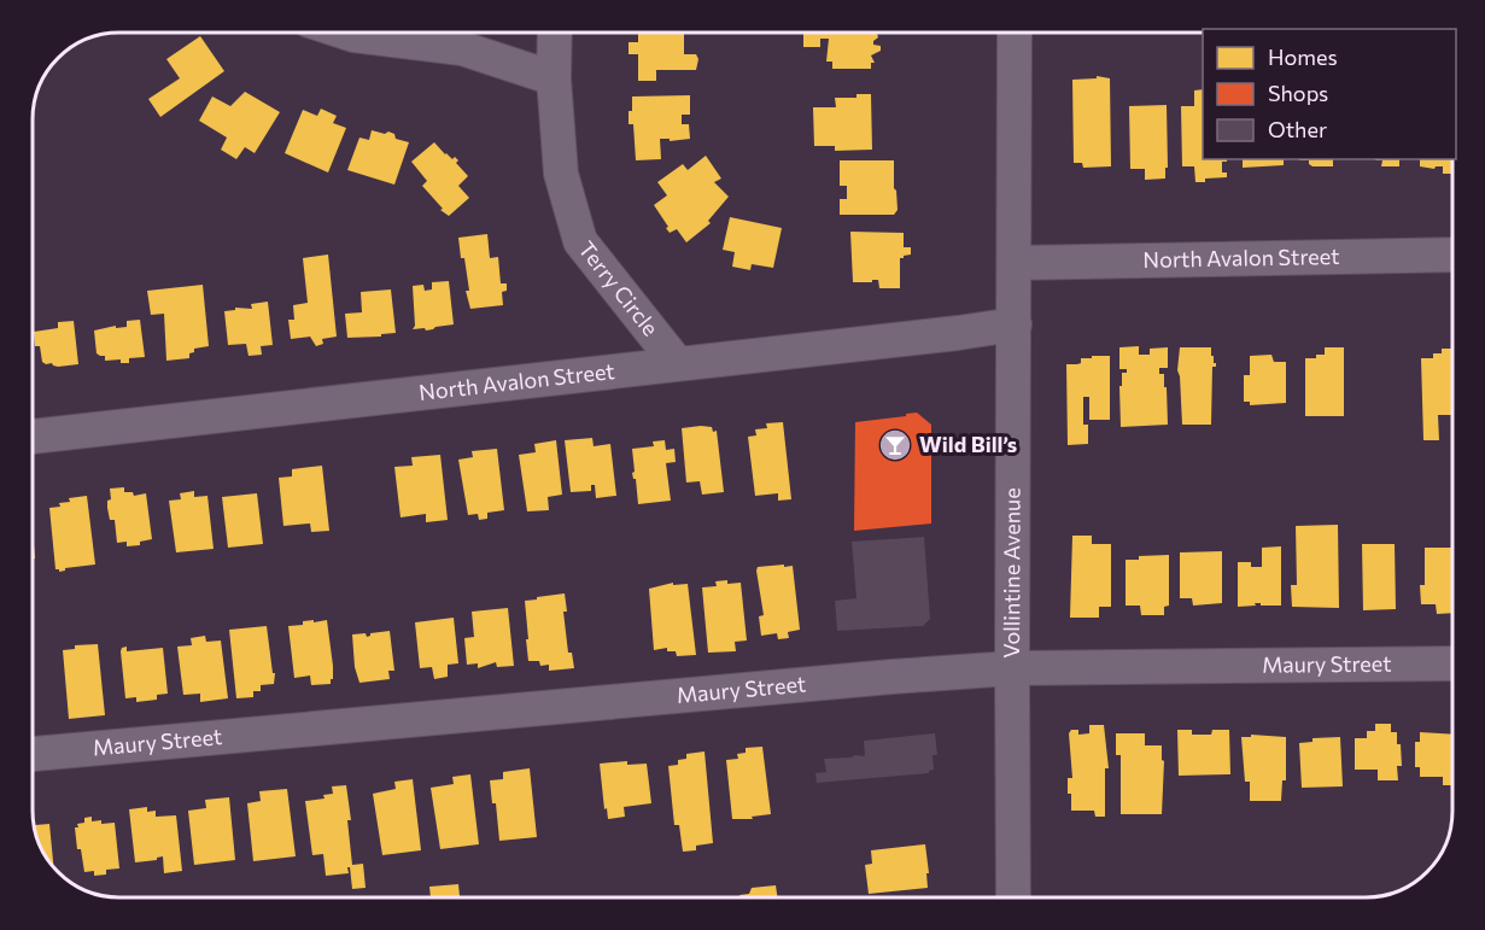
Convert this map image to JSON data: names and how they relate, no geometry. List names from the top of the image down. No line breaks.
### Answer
{"streets":{"street":["North Avalon Street","Terry Circle","Vollintine Avenue","Maury Street"]},"crossings":[["North Avalon Street","Terry Circle"],["North Avalon Street","Vollintine Avenue"],["Vollintine Avenue","Maury Street"]],"places":{"bar":["Wild Bill’s"]},"legend":["Homes","Shops","Other"]}
